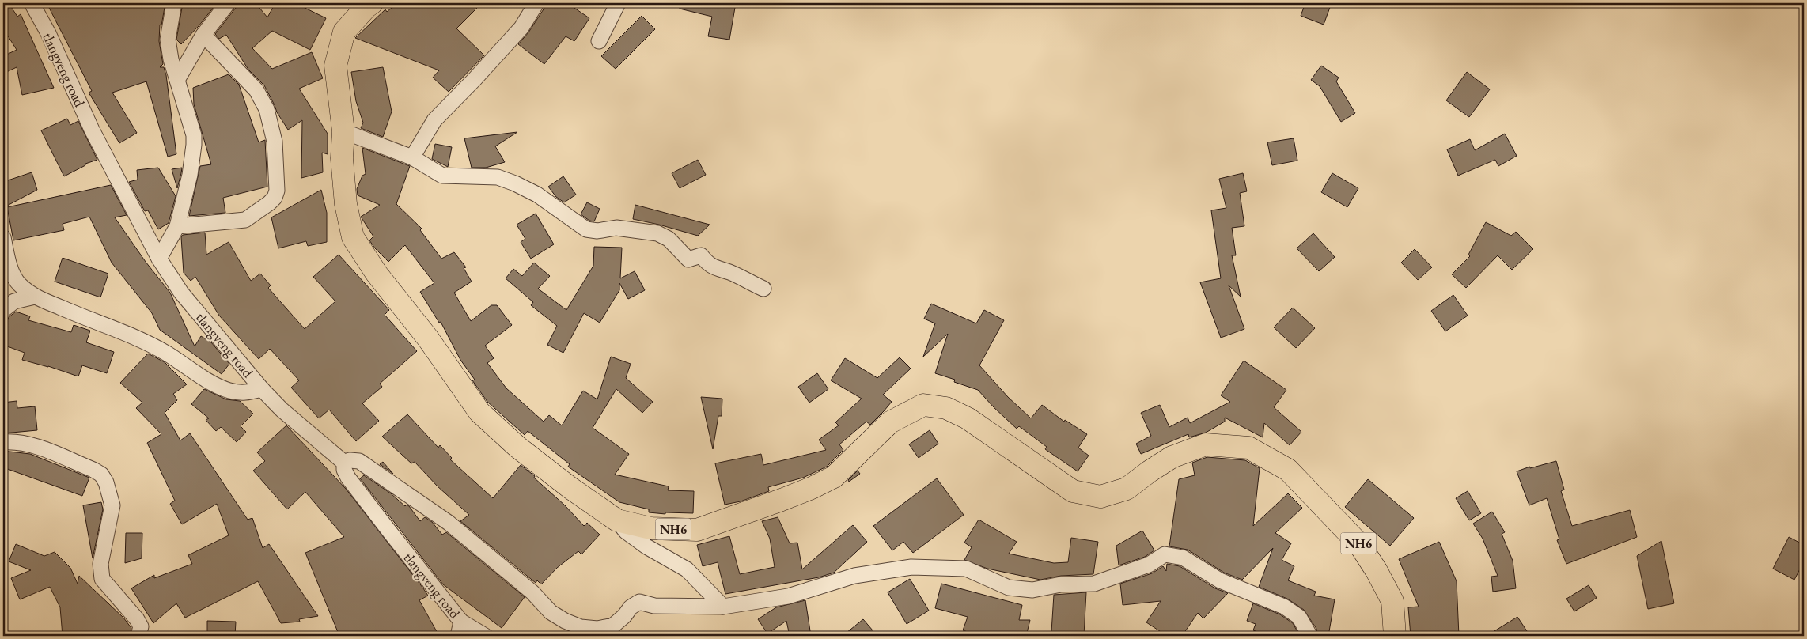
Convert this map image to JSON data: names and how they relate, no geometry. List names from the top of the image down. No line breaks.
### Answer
{"streets":{"highway":["NH6"],"street":["tlangveng road"]}}
